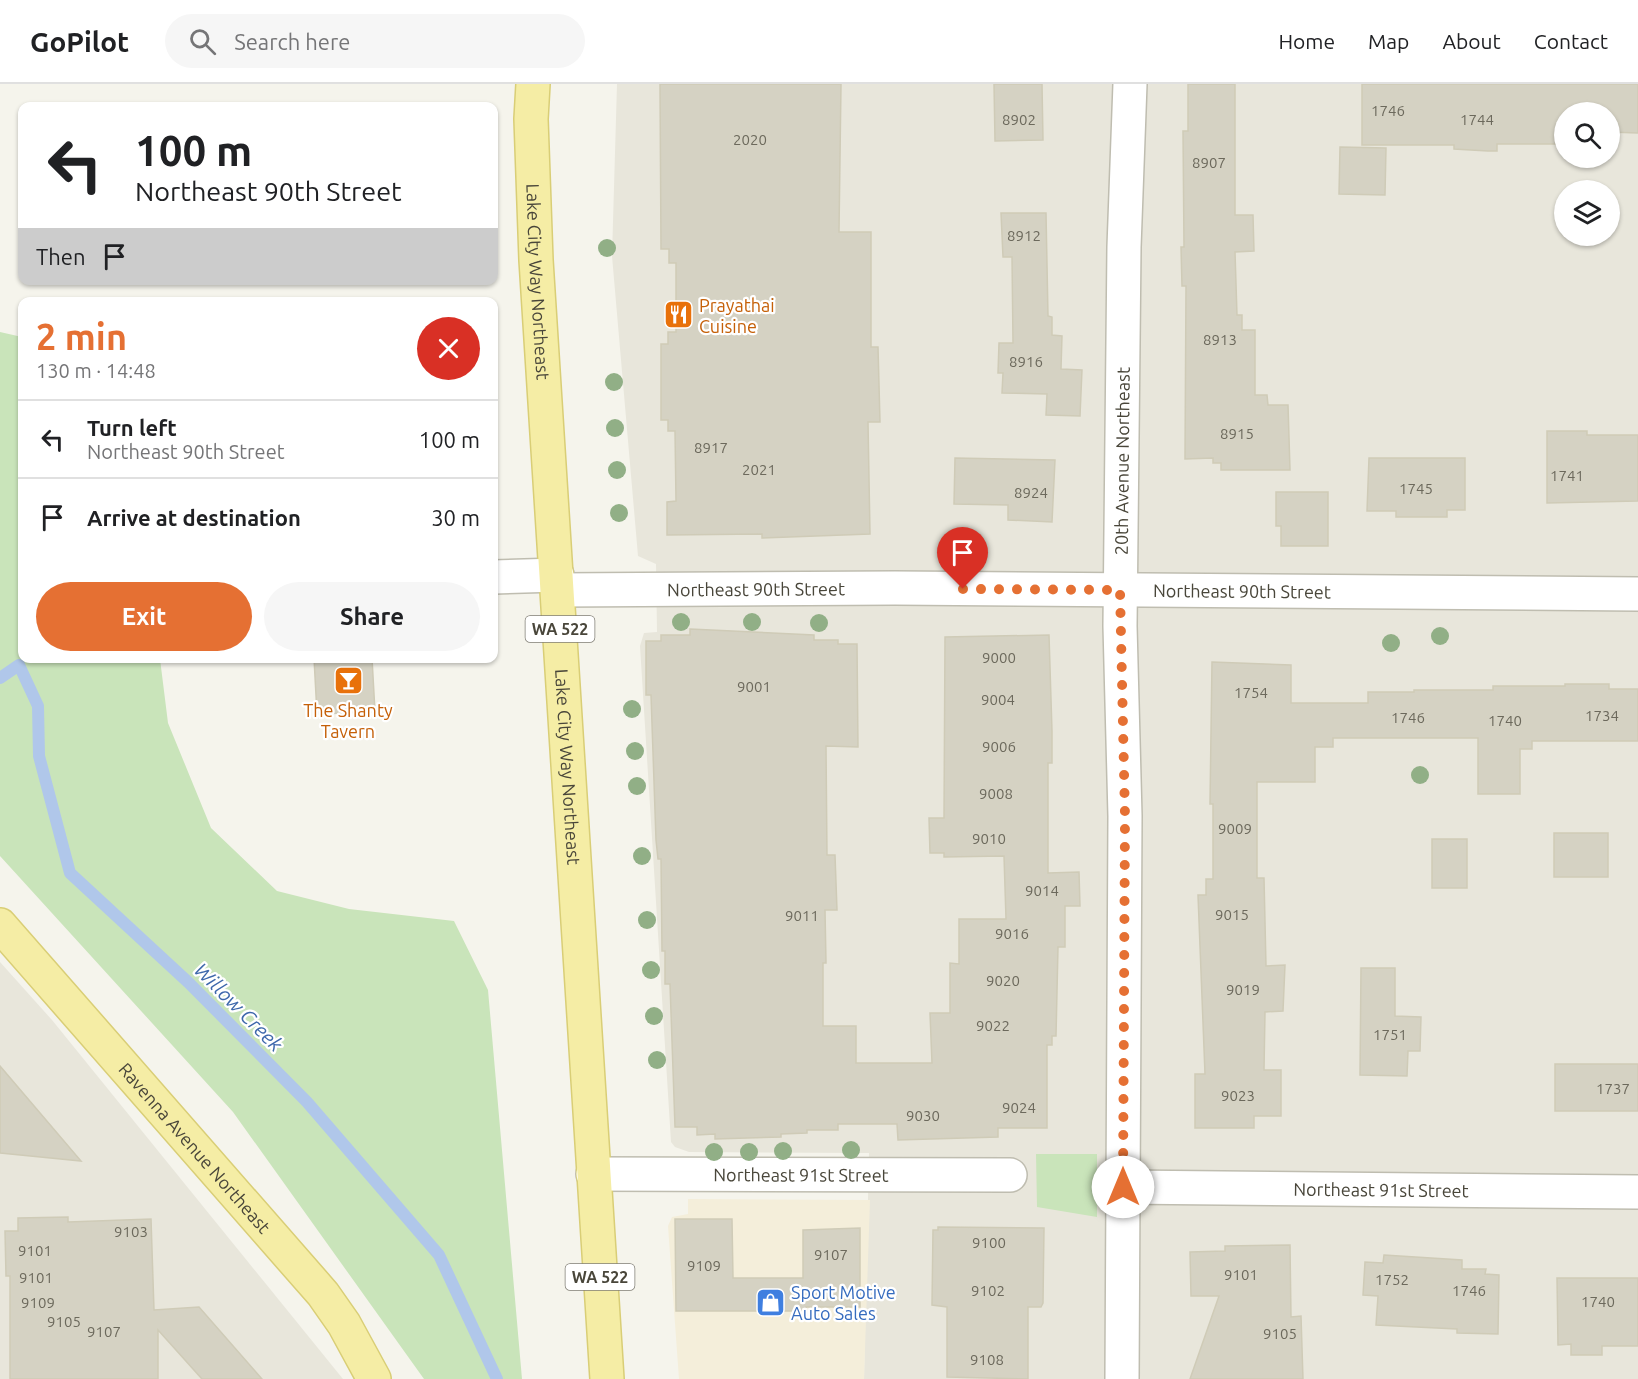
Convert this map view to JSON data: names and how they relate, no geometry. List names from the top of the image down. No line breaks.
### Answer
{"streets":{"main road":["Lake City Way Northeast","WA 522","Ravenna Avenue Northeast"],"street":["20th Avenue Northeast","Northeast 90th Street","Northeast 91st Street"]},"crossings":[["Lake City Way Northeast","Northeast 90th Street"],["Lake City Way Northeast","Northeast 91st Street"],["20th Avenue Northeast","Northeast 90th Street"],["20th Avenue Northeast","Northeast 91st Street"]],"water":["Willow Creek"],"places":{"restaurant":["Prayathai Cuisine"],"bar":["The Shanty Tavern"],"shop":["Sport Motive Auto Sales"]},"house_numbers":["1746","8902","1744","2020","8907","8912","8913","8916","8915","8917","2021","1741","1745","8924","9000","9001","1754","9004","1734","1746","1740","9006","9008","9009","9010","9014","9015","9011","9016","9020","9019","9022","1751","1737","9023","9024","9030","9103","9100","9101","9107","9109","9101","9101","1752","9102","1746","1740","9109","9105","9107","9105","9108"],"page":{"header":"GoPilot","search":"Search here","nav":["Home","Map","About","Contact"],"turn":["100 m","Northeast 90th Street"],"then":"Then","heading":["2 min","130 m · 14:48"],"list":[{"name":"Turn left","note":"Northeast 90th Street","value":"100 m"},{"name":"Arrive at destination","value":"30 m"}],"buttons":["Exit","Share"]}}
